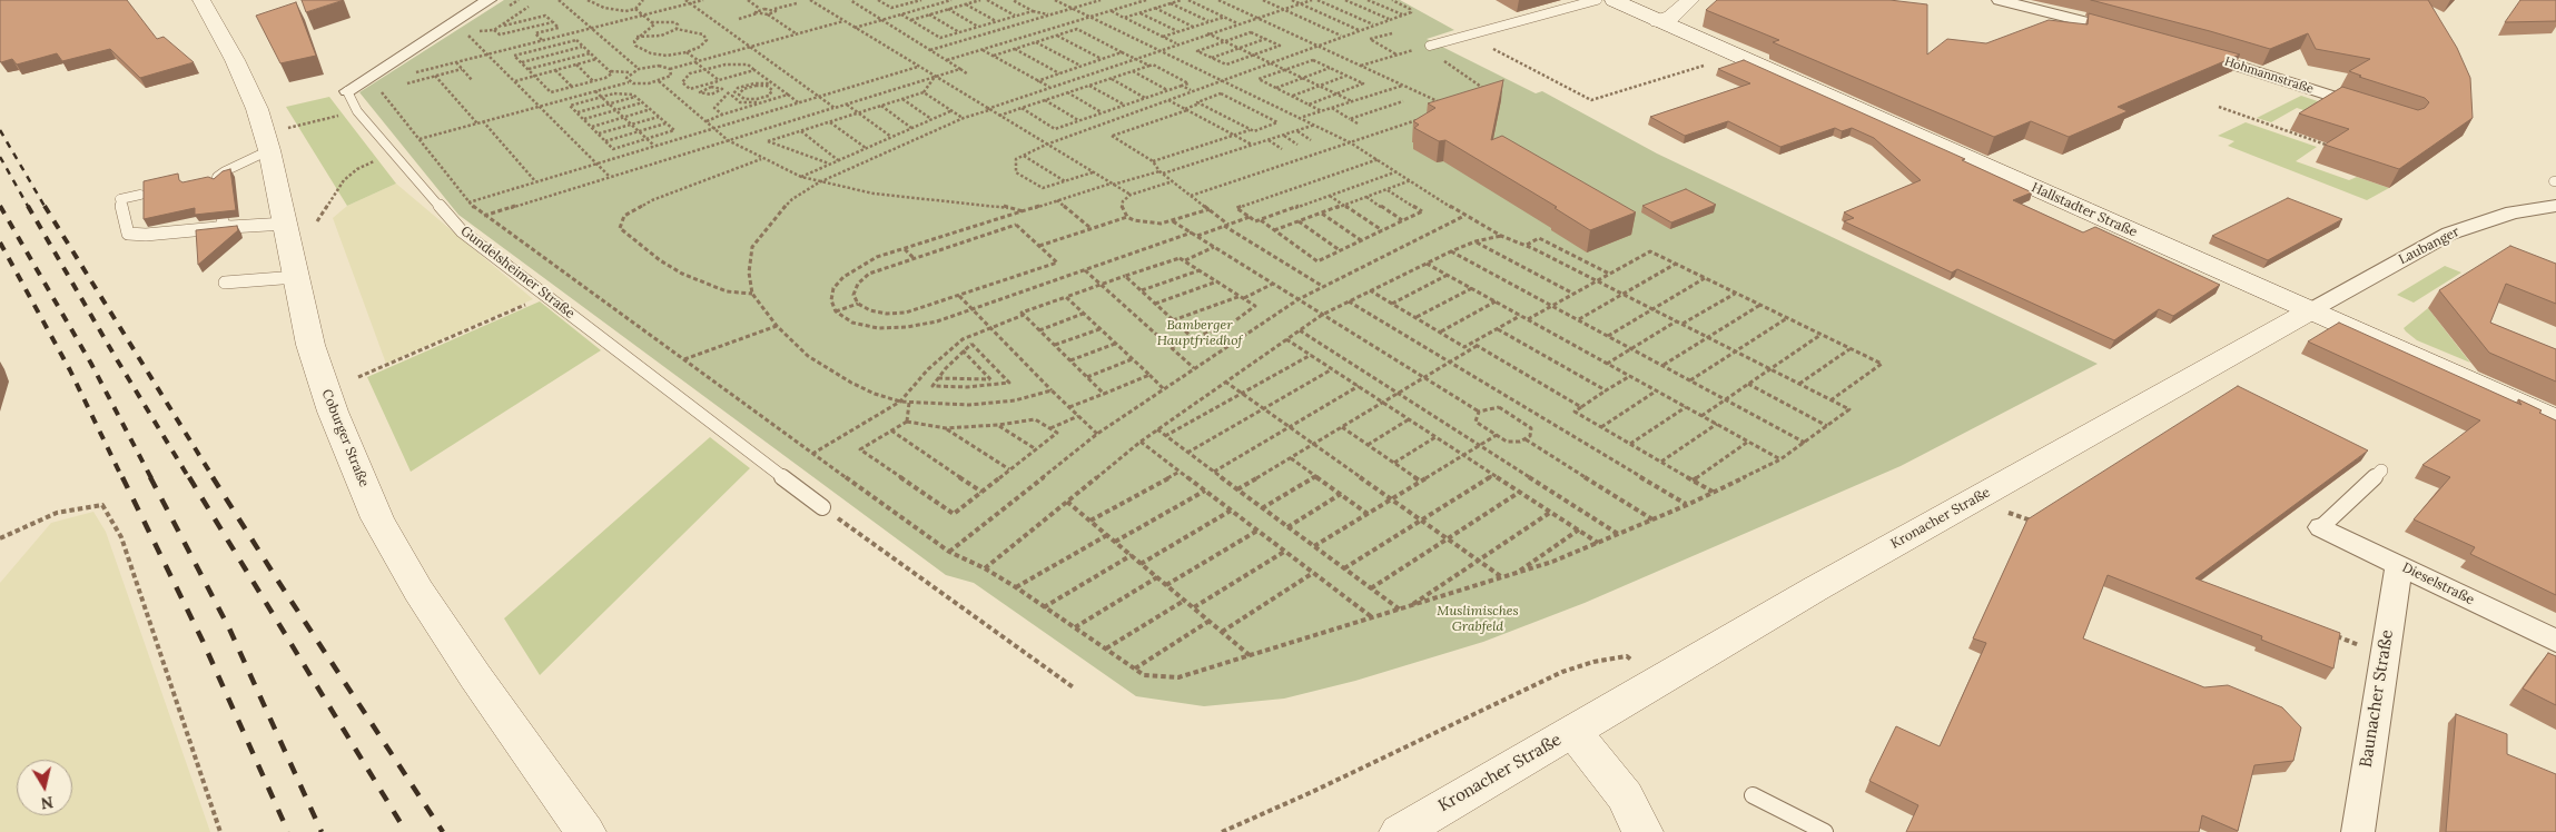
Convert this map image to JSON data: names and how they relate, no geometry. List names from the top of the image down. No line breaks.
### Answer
{"streets":{"street":["Hohmannstraße","Hallstadter Straße","Laubanger","Gundelsheimer Straße","Coburger Straße","Kronacher Straße","Dieselstraße","Baunacher Straße"]},"crossings":[["Hallstadter Straße","Laubanger"],["Hallstadter Straße","Kronacher Straße"],["Laubanger","Kronacher Straße"],["Dieselstraße","Baunacher Straße"]],"parks":["Bamberger Hauptfriedhof","Muslimisches Grabfeld"],"north":"bottom"}
